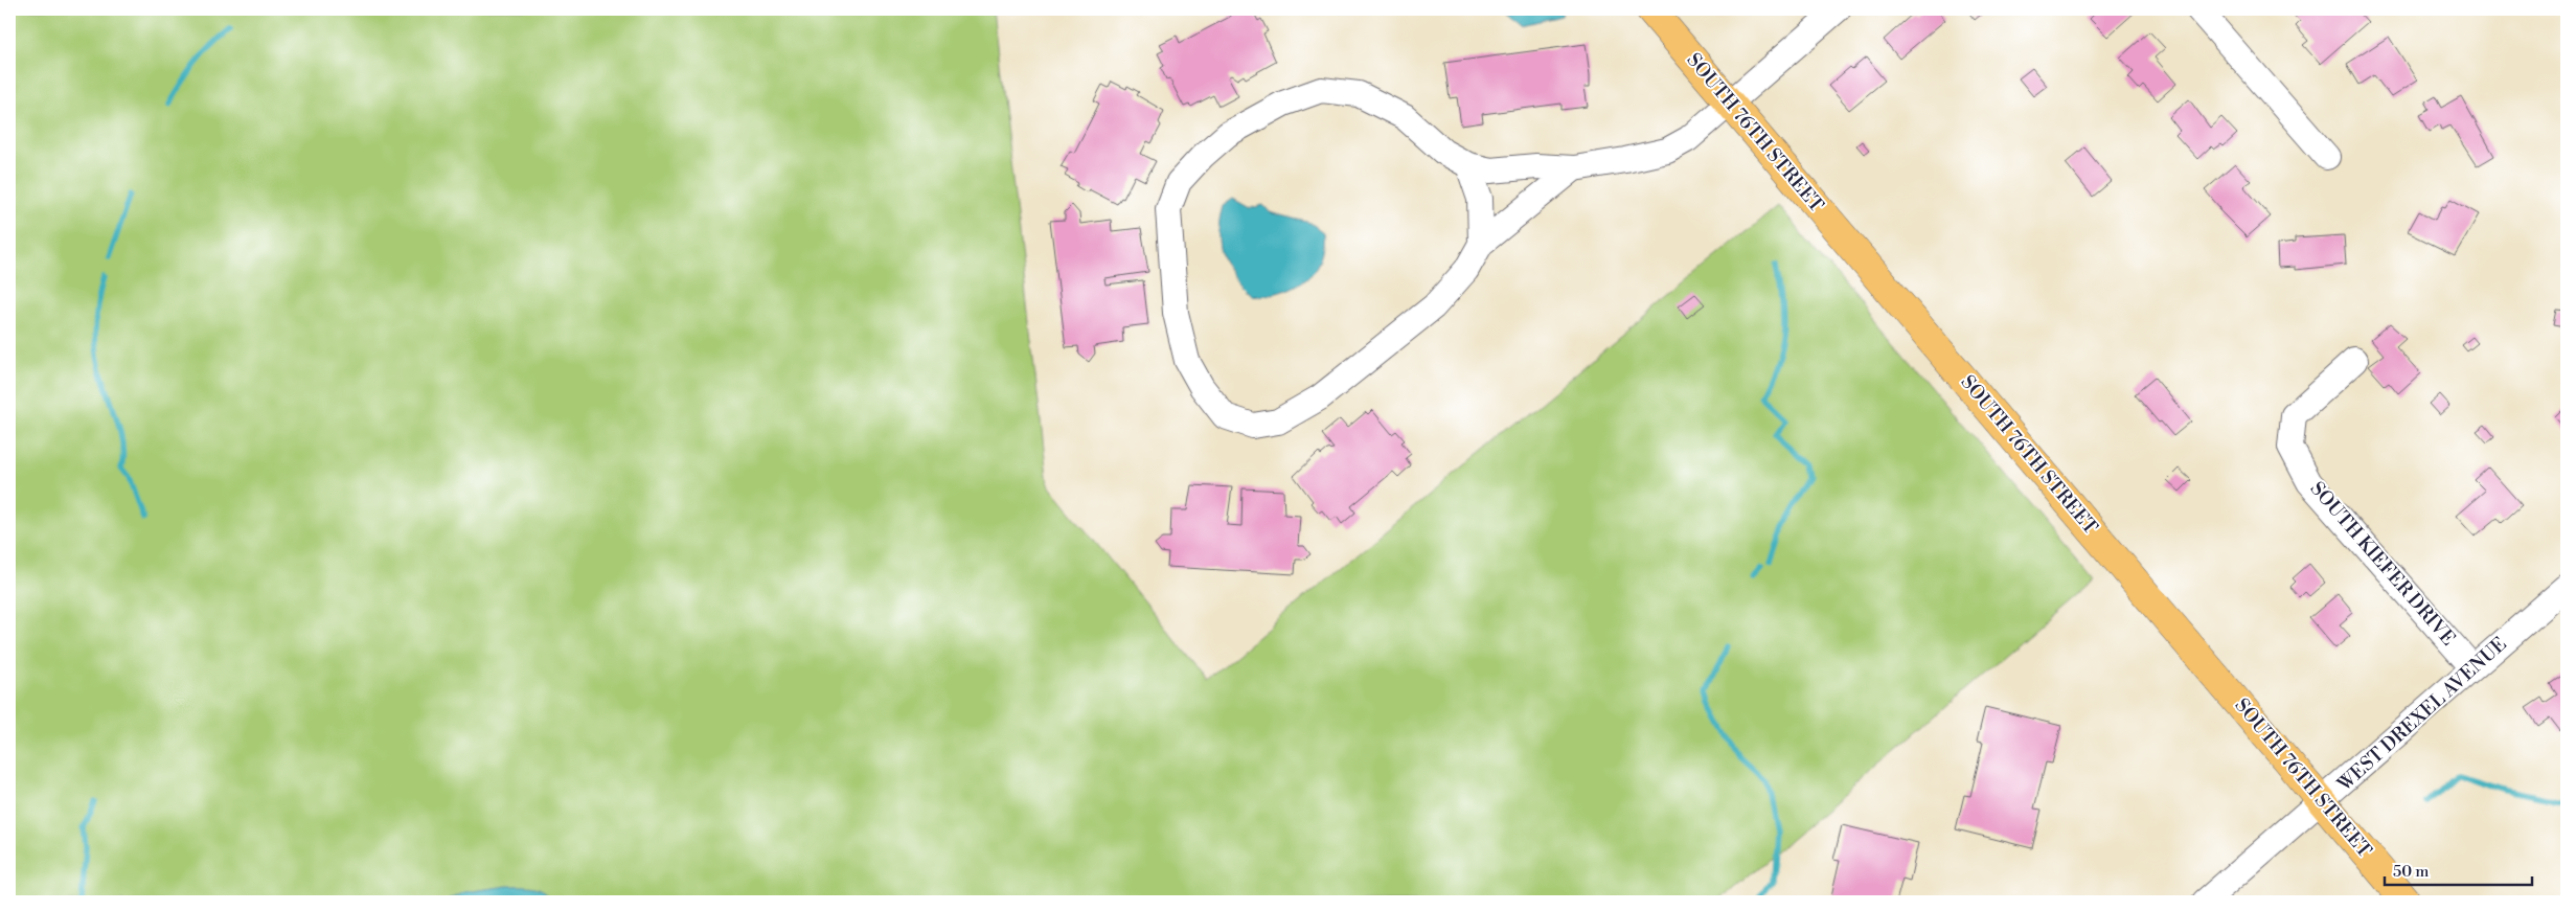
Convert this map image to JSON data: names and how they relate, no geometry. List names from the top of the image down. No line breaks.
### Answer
{"streets":{"main road":["SOUTH 76TH STREET"],"street":["SOUTH KIEFER DRIVE","WEST DREXEL AVENUE"]},"crossings":[["SOUTH 76TH STREET","WEST DREXEL AVENUE"],["SOUTH KIEFER DRIVE","WEST DREXEL AVENUE"]],"scale_bar":"50 m"}
